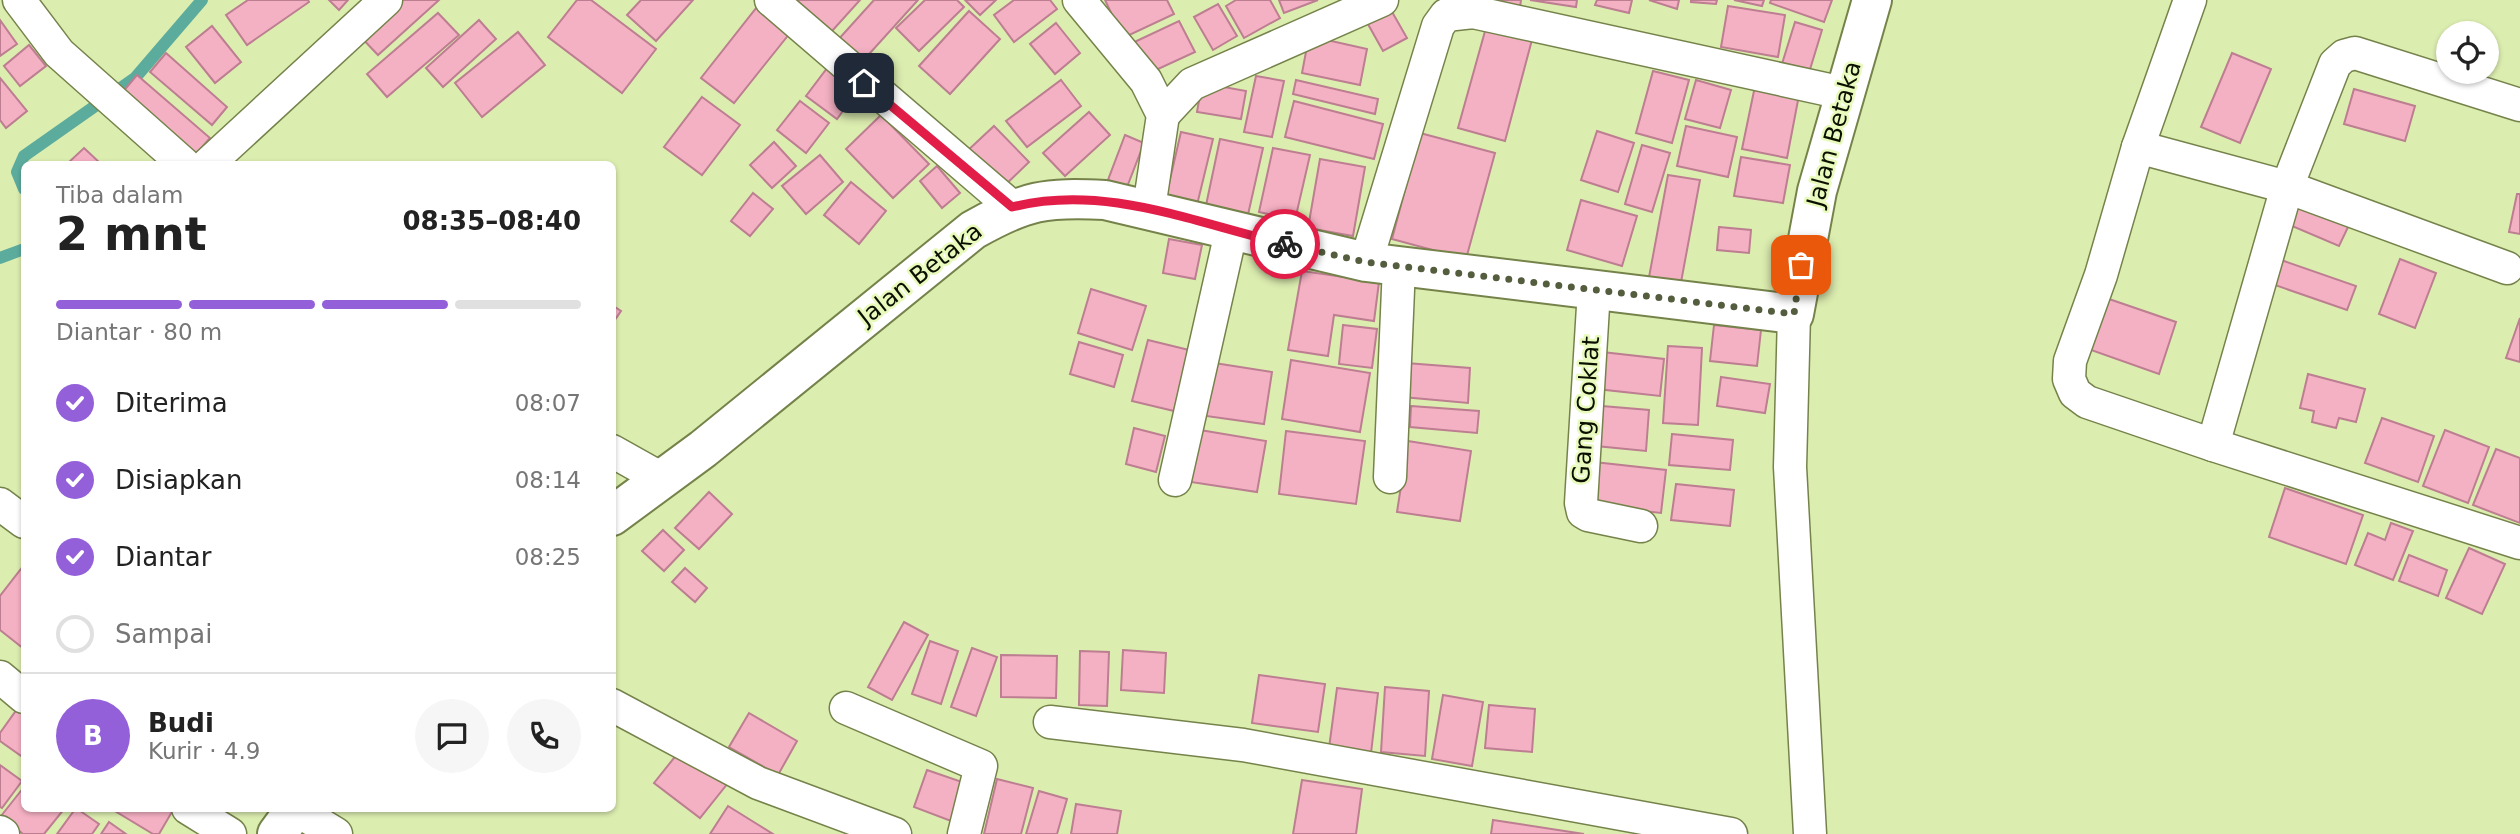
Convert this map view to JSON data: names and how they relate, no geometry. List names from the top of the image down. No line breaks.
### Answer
{"streets":{"street":["Jalan Betaka","Gang Coklat"]},"crossings":[["Jalan Betaka","Gang Coklat"]],"page":{"heading":["2 mnt","Tiba dalam","08:35–08:40"],"panel":["Budi","Kurir · 4.9"],"bar":"Diantar · 80 m","list":[["Diterima","08:07"],["Disiapkan","08:14"],["Diantar","08:25"],"Sampai"],"round":"B"}}
